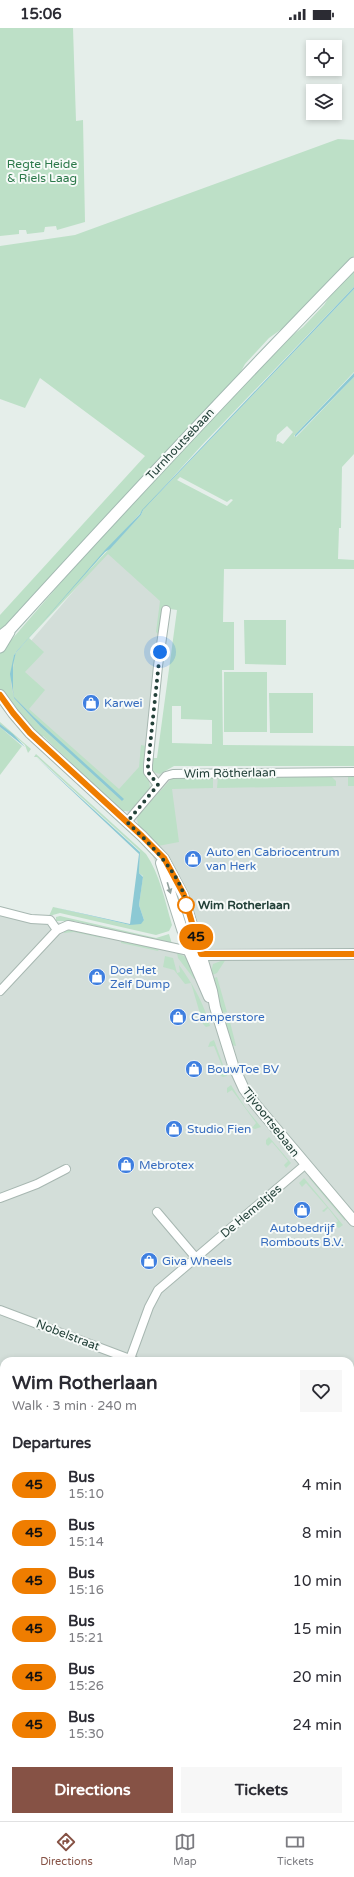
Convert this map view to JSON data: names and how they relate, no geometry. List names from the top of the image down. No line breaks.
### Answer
{"streets":{"main road":["Turnhoutsebaan"],"street":["Wim Rötherlaan","Tijvoortsebaan","De Hemeltjes","Nobelstraat"]},"crossings":[["Wim Rötherlaan","Tijvoortsebaan"],["Tijvoortsebaan","De Hemeltjes"]],"parks":["Regte Heide & Riels Laag"],"places":{"shop":["Karwei","Auto en Cabriocentrum van Herk","Doe Het Zelf Dump","Camperstore","BouwToe BV","Studio Fien","Mebrotex","Autobedrijf Rombouts B.V.","Giva Wheels"],"other":["Wim Rotherlaan"]},"lines":["bus line 45"],"page":{"status":"15:06","on_map":"45","heading":[["Wim Rotherlaan","Walk · 3 min · 240 m"],"Departures"],"list":[{"mark":"45","name":"Bus","note":"15:10","value":"4 min"},{"mark":"45","name":"Bus","note":"15:14","value":"8 min"},{"mark":"45","name":"Bus","note":"15:16","value":"10 min"},{"mark":"45","name":"Bus","note":"15:21","value":"15 min"},{"mark":"45","name":"Bus","note":"15:26","value":"20 min"},{"mark":"45","name":"Bus","note":"15:30","value":"24 min"}],"buttons":["Directions","Tickets"],"tabs":["Directions","Map","Tickets"]}}
